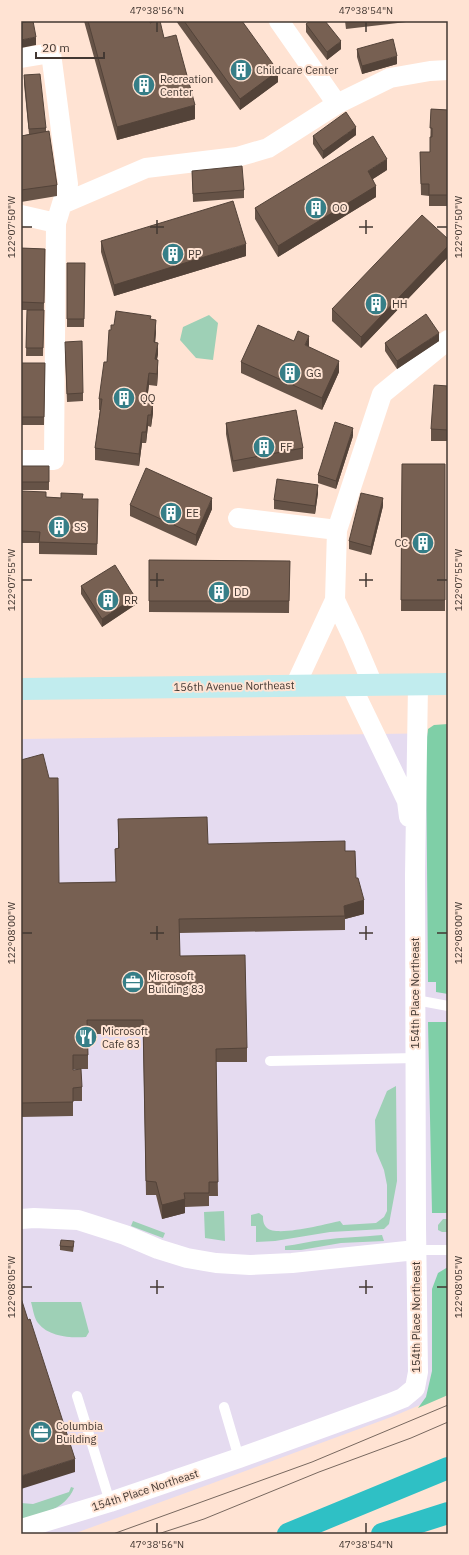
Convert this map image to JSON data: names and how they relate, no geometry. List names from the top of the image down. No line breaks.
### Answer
{"streets":{"main road":["156th Avenue Northeast"],"street":["154th Place Northeast"]},"crossings":[["156th Avenue Northeast","154th Place Northeast"]],"places":{"building":["Childcare Center","Recreation Center","OO","PP","HH","GG","QQ","FF","EE","SS","CC","DD","RR"],"office":["Microsoft Building 83","Columbia Building"],"restaurant":["Microsoft Cafe 83"]},"scale_bar":"20 m","coordinates":["47°38'56\"N","47°38'54\"N","122°07'50\"W","122°07'55\"W","122°08'00\"W","122°08'05\"W"]}
